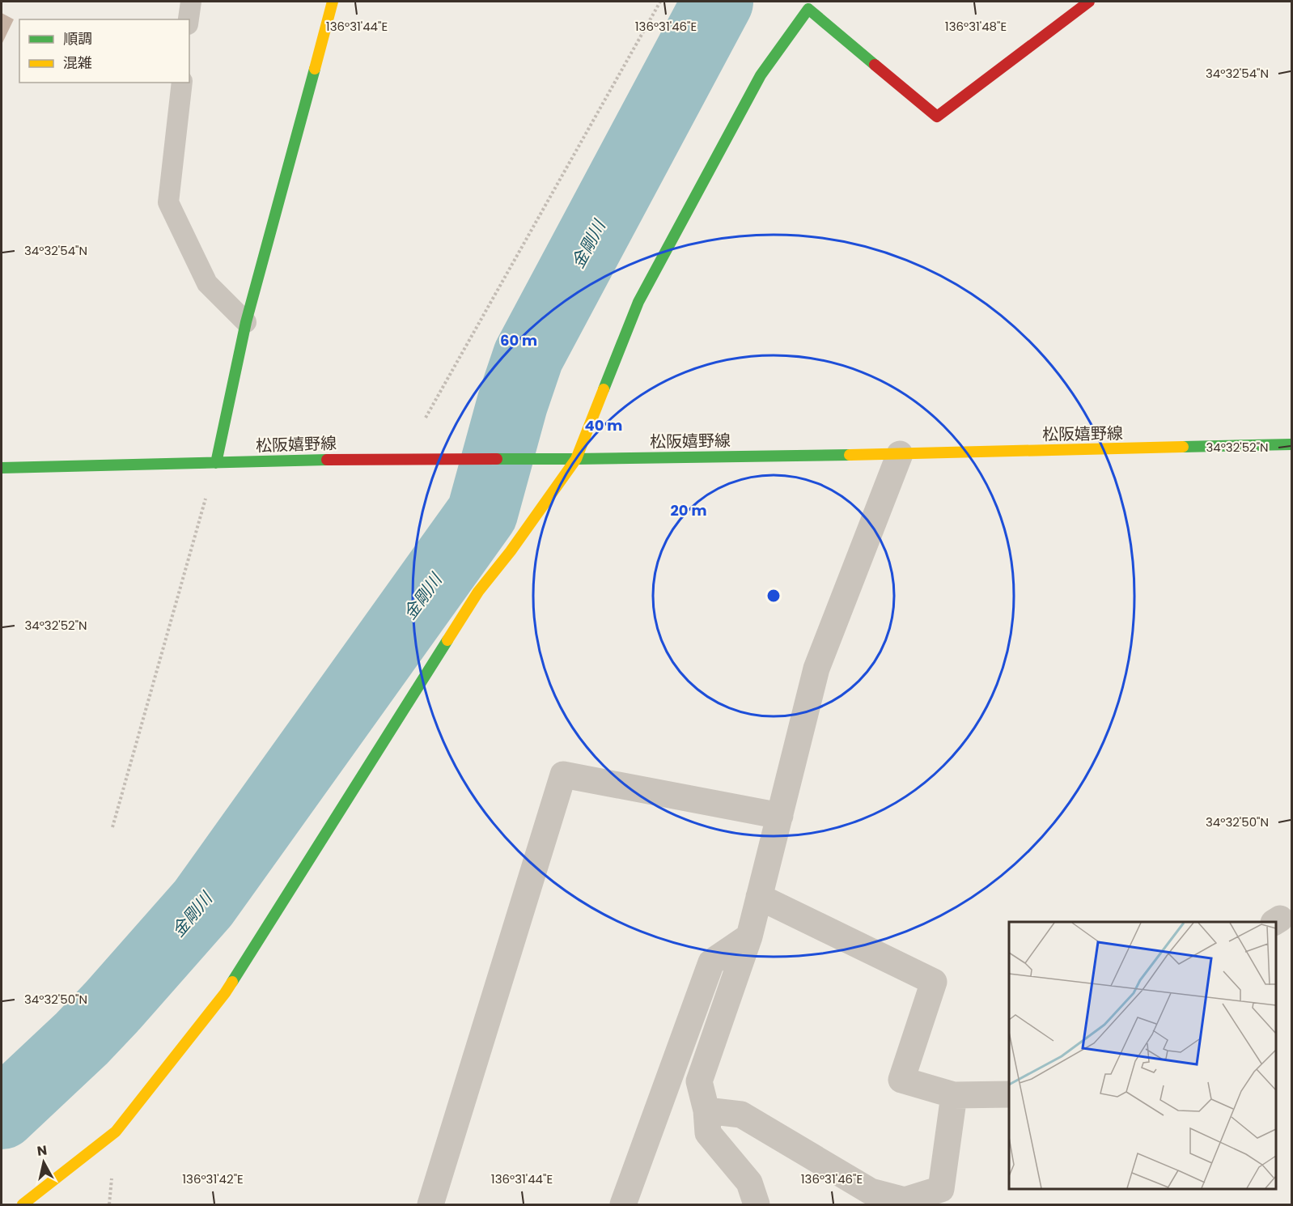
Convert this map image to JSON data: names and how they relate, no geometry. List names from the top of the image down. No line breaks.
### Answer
{"streets":{"street":["松阪嬉野線"]},"water":["金剛川"],"legend":["順調","混雑"],"north":"top","coordinates":["136°31'44\"E","136°31'46\"E","136°31'48\"E","34°32'54\"N","34°32'52\"N","34°32'50\"N","136°31'42\"E"],"rings":["60 m","40 m","20 m"]}
